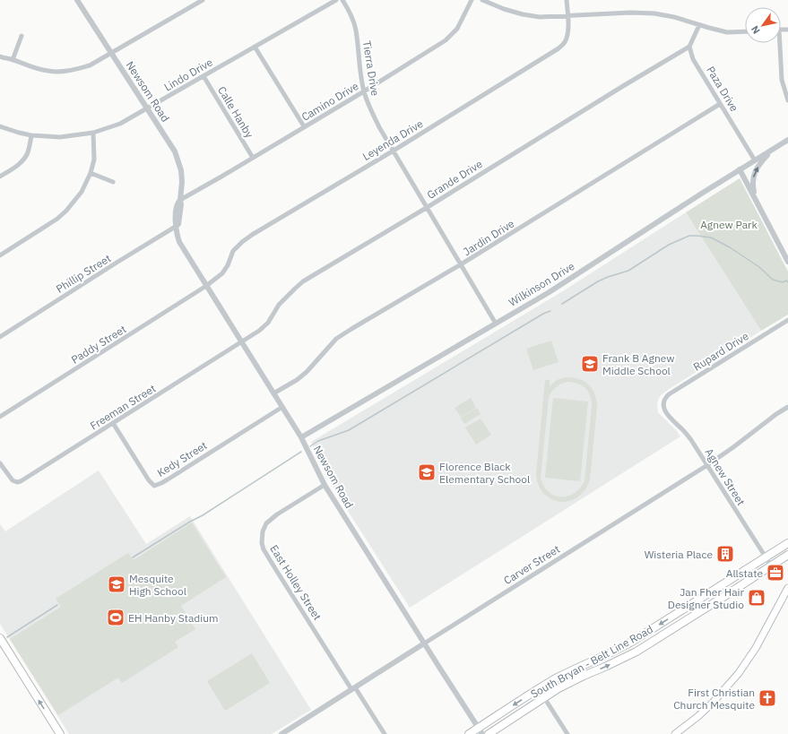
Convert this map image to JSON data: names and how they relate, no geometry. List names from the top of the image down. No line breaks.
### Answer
{"streets":{"main road":["South Bryan - Belt Line Road"],"street":["Tierra Drive","Lindo Drive","Paza Drive","Newsom Road","Camino Drive","Calle Hanby","Leyenda Drive","Grande Drive","Jardin Drive","Phillip Street","Wilkinson Drive","Paddy Street","Rupard Drive","Freeman Street","Kedy Street","Agnew Street","Carver Street","East Holley Street"]},"crossings":[["Tierra Drive","Camino Drive"],["Tierra Drive","Leyenda Drive"],["Tierra Drive","Grande Drive"],["Tierra Drive","Jardin Drive"],["Tierra Drive","Wilkinson Drive"],["Lindo Drive","Newsom Road"],["Lindo Drive","Calle Hanby"],["Paza Drive","Grande Drive"],["Paza Drive","Jardin Drive"],["Paza Drive","Wilkinson Drive"],["Newsom Road","Camino Drive"],["Newsom Road","Leyenda Drive"],["Newsom Road","Grande Drive"],["Newsom Road","Jardin Drive"],["Newsom Road","Phillip Street"],["Newsom Road","Wilkinson Drive"],["Newsom Road","Paddy Street"],["Newsom Road","Freeman Street"],["Newsom Road","Kedy Street"],["Newsom Road","Carver Street"],["Newsom Road","East Holley Street"],["Newsom Road","South Bryan - Belt Line Road"],["Camino Drive","Calle Hanby"],["Leyenda Drive","Paddy Street"],["Grande Drive","Freeman Street"],["Rupard Drive","Agnew Street"],["Freeman Street","Kedy Street"],["Agnew Street","Carver Street"],["Agnew Street","South Bryan - Belt Line Road"],["Carver Street","East Holley Street"]],"parks":["Agnew Park"],"places":{"school or university":["Frank B Agnew Middle School","Florence Black Elementary School","Mesquite High School"],"building":["Wisteria Place"],"office":["Allstate"],"shop":["Jan Fher Hair Designer Studio"],"sports":["EH Hanby Stadium"],"church":["First Christian Church Mesquite"]},"north":"bottom left"}
